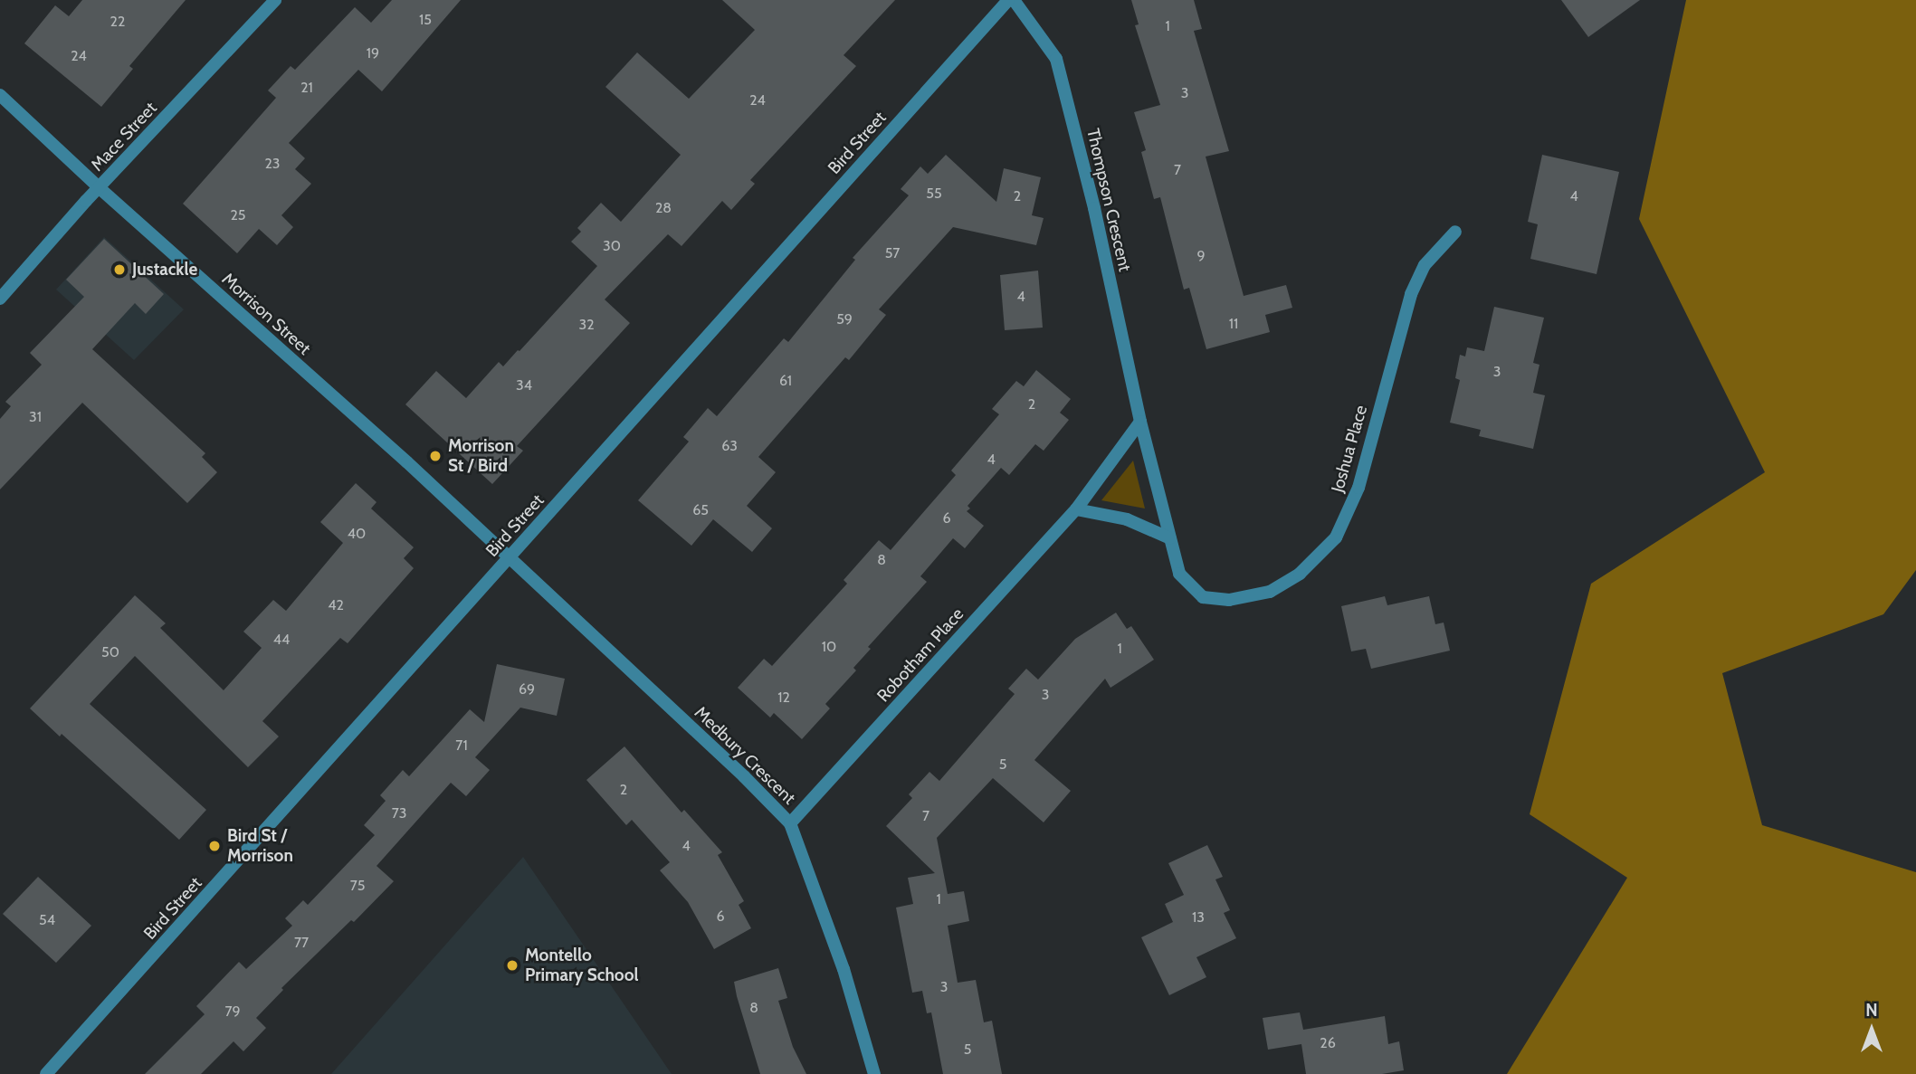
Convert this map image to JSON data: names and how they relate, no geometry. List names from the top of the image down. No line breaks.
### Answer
{"streets":{"street":["Mace Street","Bird Street","Thompson Crescent","Morrison Street","Joshua Place","Robotham Place","Medbury Crescent"]},"crossings":[["Mace Street","Morrison Street"],["Bird Street","Morrison Street"],["Bird Street","Medbury Crescent"],["Thompson Crescent","Joshua Place"],["Thompson Crescent","Robotham Place"],["Morrison Street","Medbury Crescent"],["Joshua Place","Robotham Place"],["Robotham Place","Medbury Crescent"]],"places":["Justackle","Morrison St / Bird","Bird St / Morrison","Montello Primary School"],"house_numbers":["15","22","1","19","24","21","3","24","23","7","55","2","4","28","25","30","57","9","4","59","11","32","3","61","34","2","31","63","4","65","6","40","8","42","44","10","1","50","69","3","12","71","5","2","73","7","4","75","1","6","13","54","77","3","8","79","26","5"],"north":"top"}
